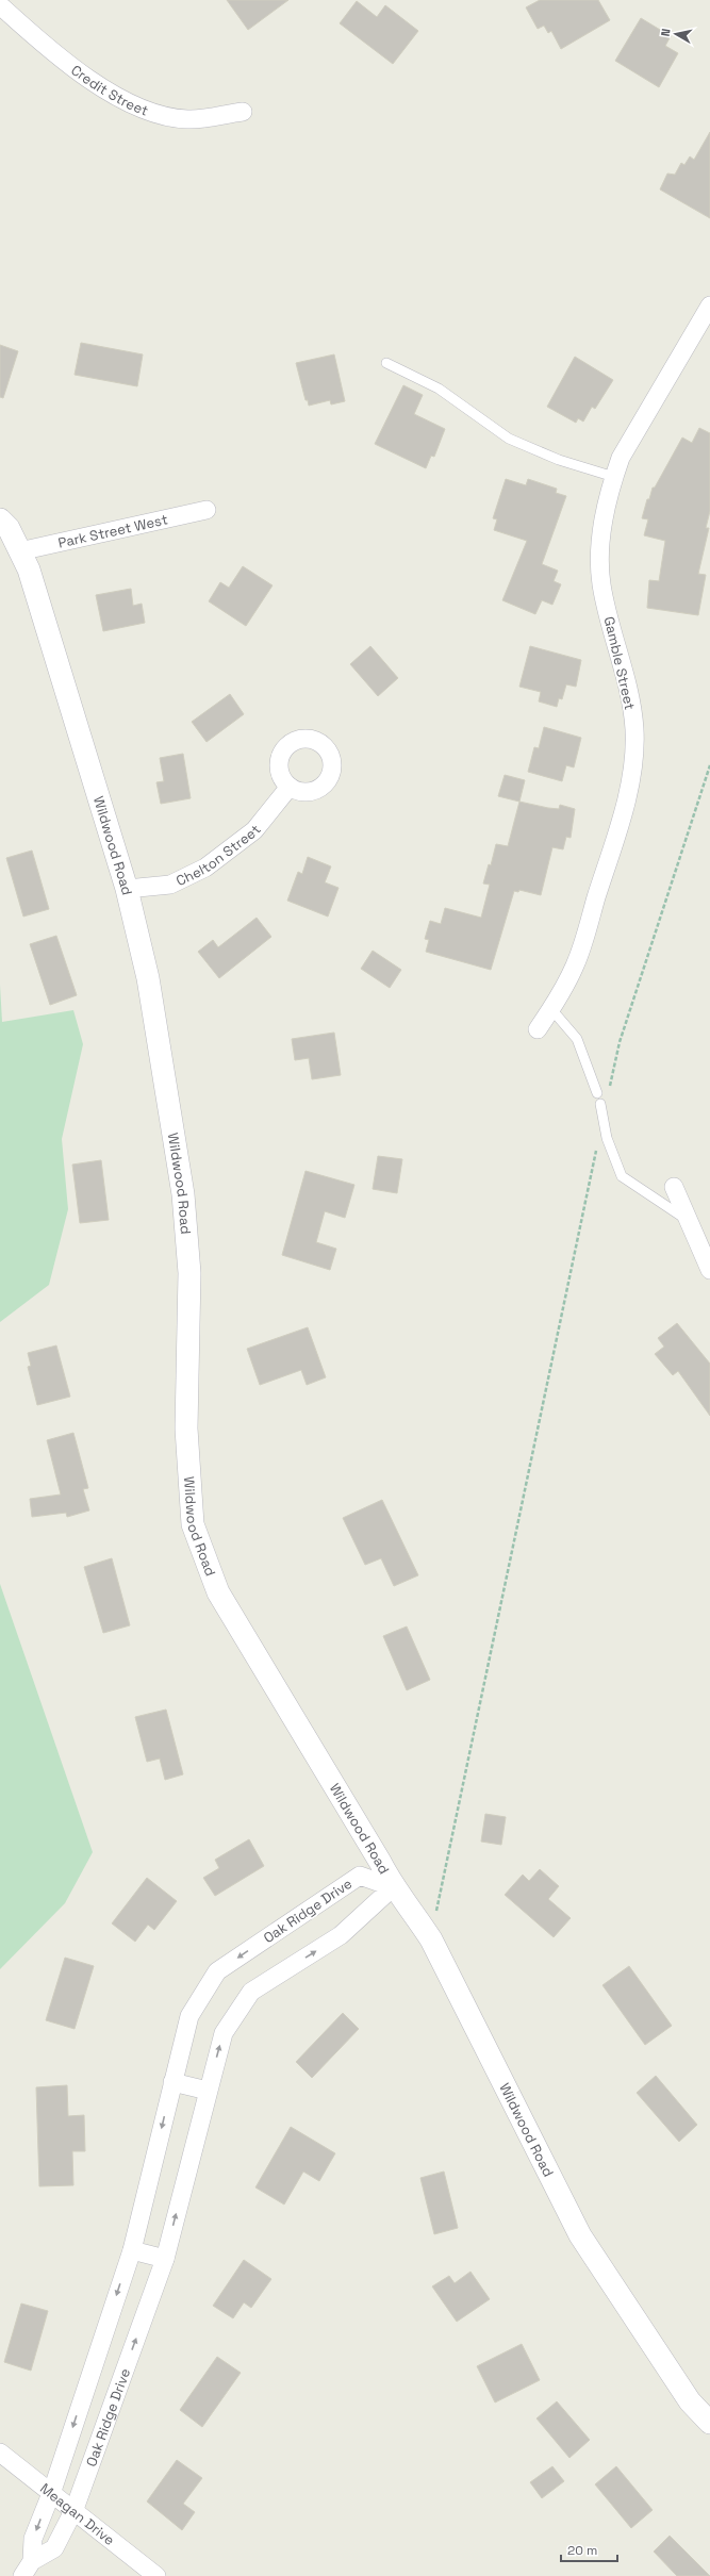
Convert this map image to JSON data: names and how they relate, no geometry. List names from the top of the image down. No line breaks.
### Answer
{"streets":{"street":["Credit Street","Park Street West","Gamble Street","Wildwood Road","Chelton Street","Oak Ridge Drive","Meagan Drive"]},"crossings":[["Park Street West","Wildwood Road"],["Wildwood Road","Chelton Street"],["Wildwood Road","Oak Ridge Drive"],["Oak Ridge Drive","Meagan Drive"]],"scale_bar":"20 m","north":"left"}
